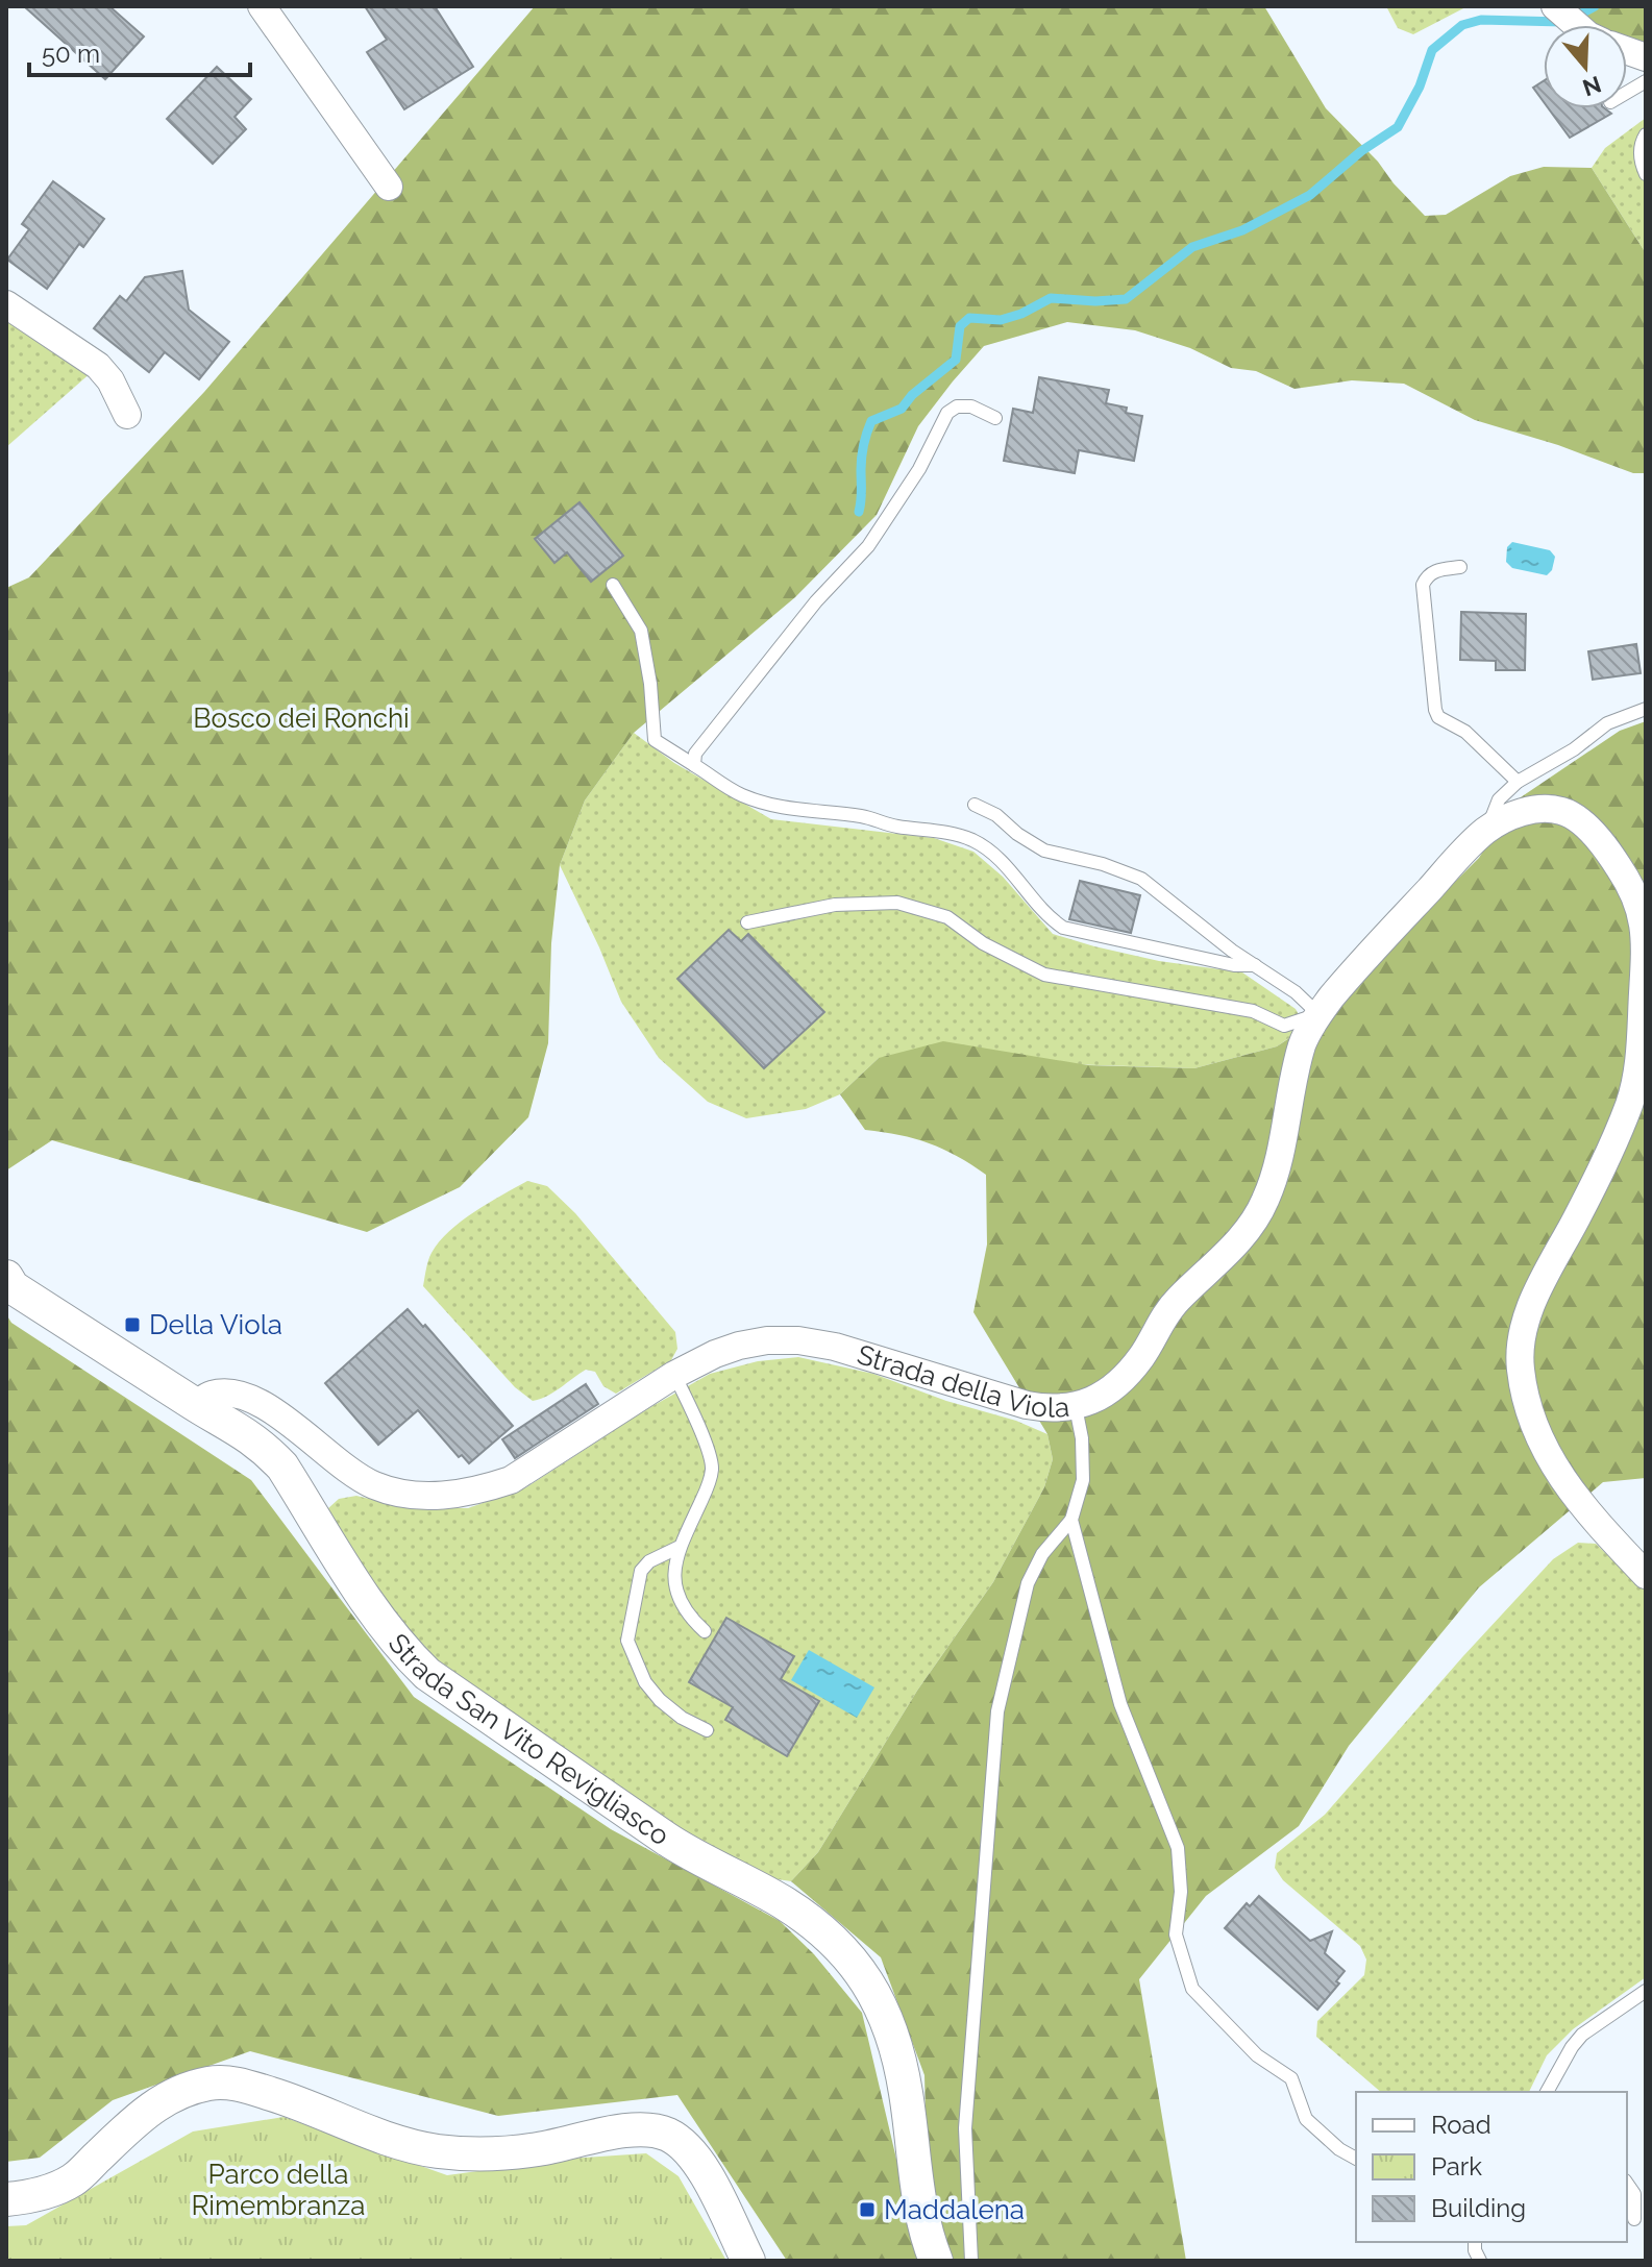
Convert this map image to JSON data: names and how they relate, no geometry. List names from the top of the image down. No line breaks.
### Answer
{"streets":{"street":["Strada della Viola","Strada San Vito Revigliasco"]},"crossings":[["Strada della Viola","Strada San Vito Revigliasco"]],"parks":["Bosco dei Ronchi","Parco della Rimembranza"],"places":{"transit":["Della Viola","Maddalena"]},"legend":["Road","Park","Building"],"scale_bar":"50 m","north":"bottom"}
